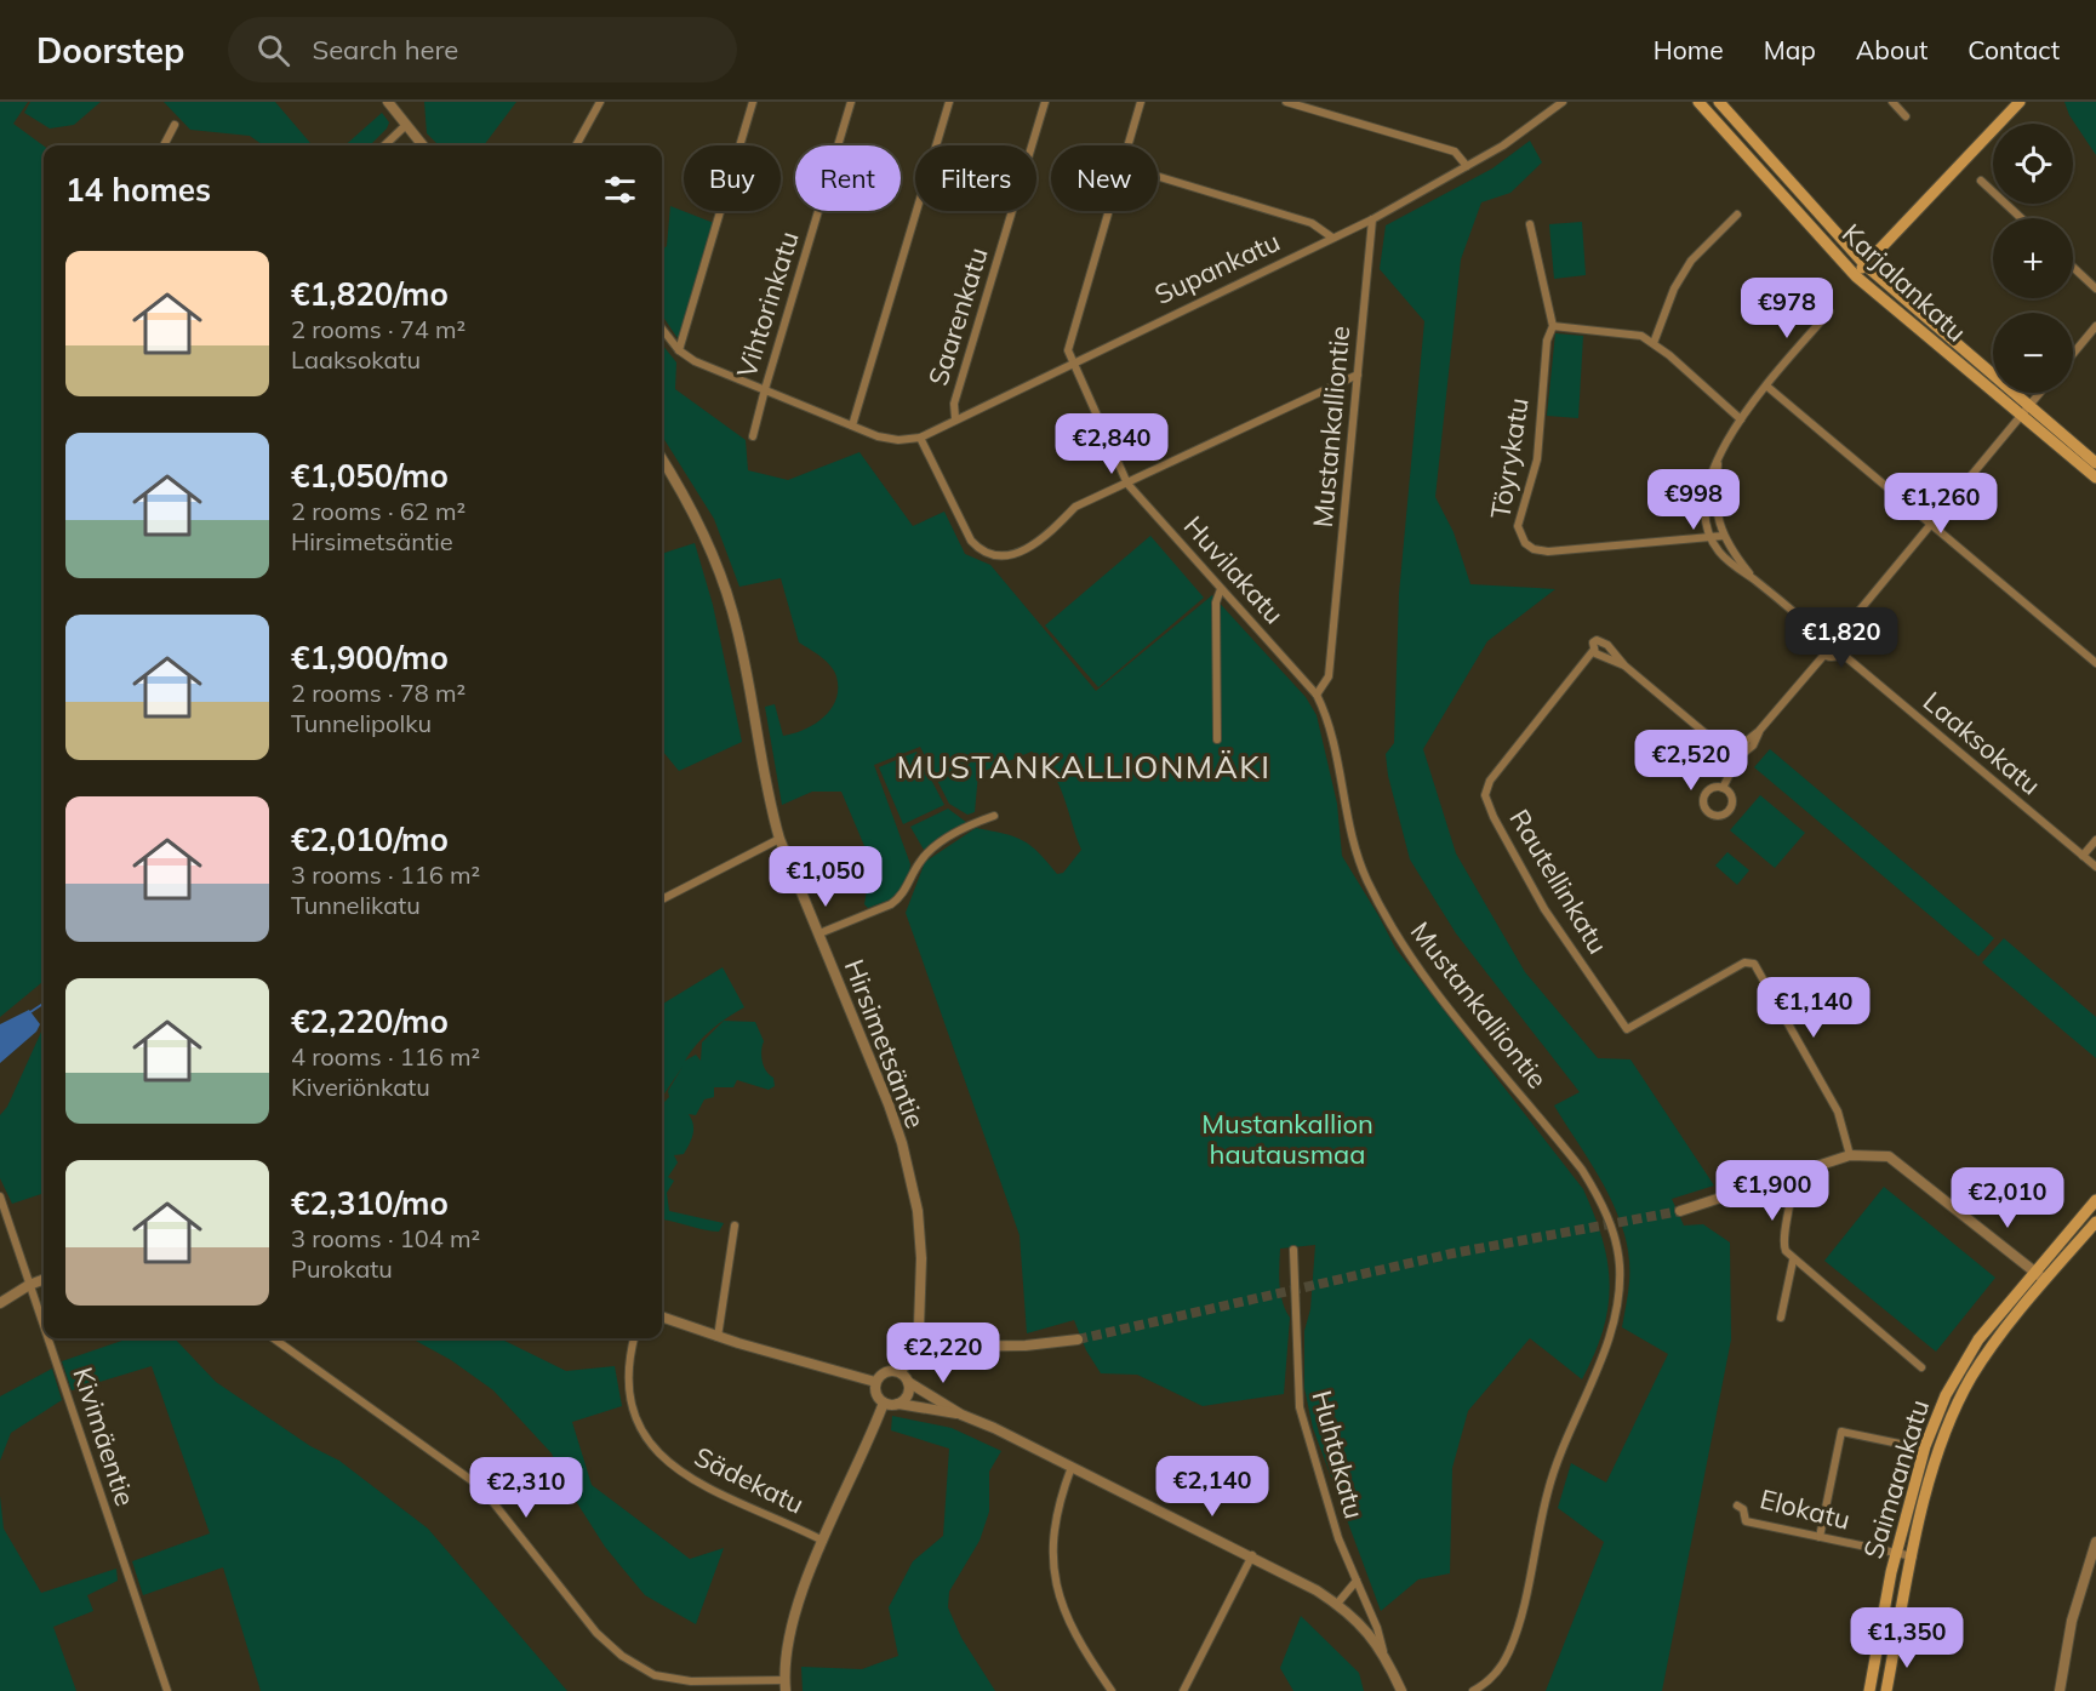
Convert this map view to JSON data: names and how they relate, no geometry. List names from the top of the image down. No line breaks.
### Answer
{"streets":{"main road":["Karjalankatu","Saimaankatu"],"street":["Supankatu","Vihtorinkatu","Saarenkatu","Mustankalliontie","Töyrykatu","Huvilakatu","Laaksokatu","Rautellinkatu","Hirsimetsäntie","Kivimäentie","Huhtakatu","Sädekatu","Elokatu"]},"crossings":[["Supankatu","Saarenkatu"],["Supankatu","Mustankalliontie"],["Supankatu","Huvilakatu"],["Mustankalliontie","Huvilakatu"],["Saimaankatu","Elokatu"]],"districts":["MUSTANKALLIONMÄKI"],"parks":["Mustankallion hautausmaa"],"page":{"header":"Doorstep","search":"Search here","nav":["Home","Map","About","Contact"],"map_buttons":["+","−"],"chip":["Buy","Rent","Filters","New"],"heading":"14 homes","list":[{"name":"€1,820/mo","note":"2 rooms · 74 m² · Laaksokatu"},{"name":"€1,050/mo","note":"2 rooms · 62 m² · Hirsimetsäntie"},{"name":"€1,900/mo","note":"2 rooms · 78 m² · Tunnelipolku"},{"name":"€2,010/mo","note":"3 rooms · 116 m² · Tunnelikatu"},{"name":"€2,220/mo","note":"4 rooms · 116 m² · Kiveriönkatu"},{"name":"€2,310/mo","note":"3 rooms · 104 m² · Purokatu"}],"price":["€978","€2,840","€998","€1,260","€1,820","€2,520","€1,050","€1,140","€1,900","€2,010","€2,220","€2,140","€2,310","€1,350"]}}
